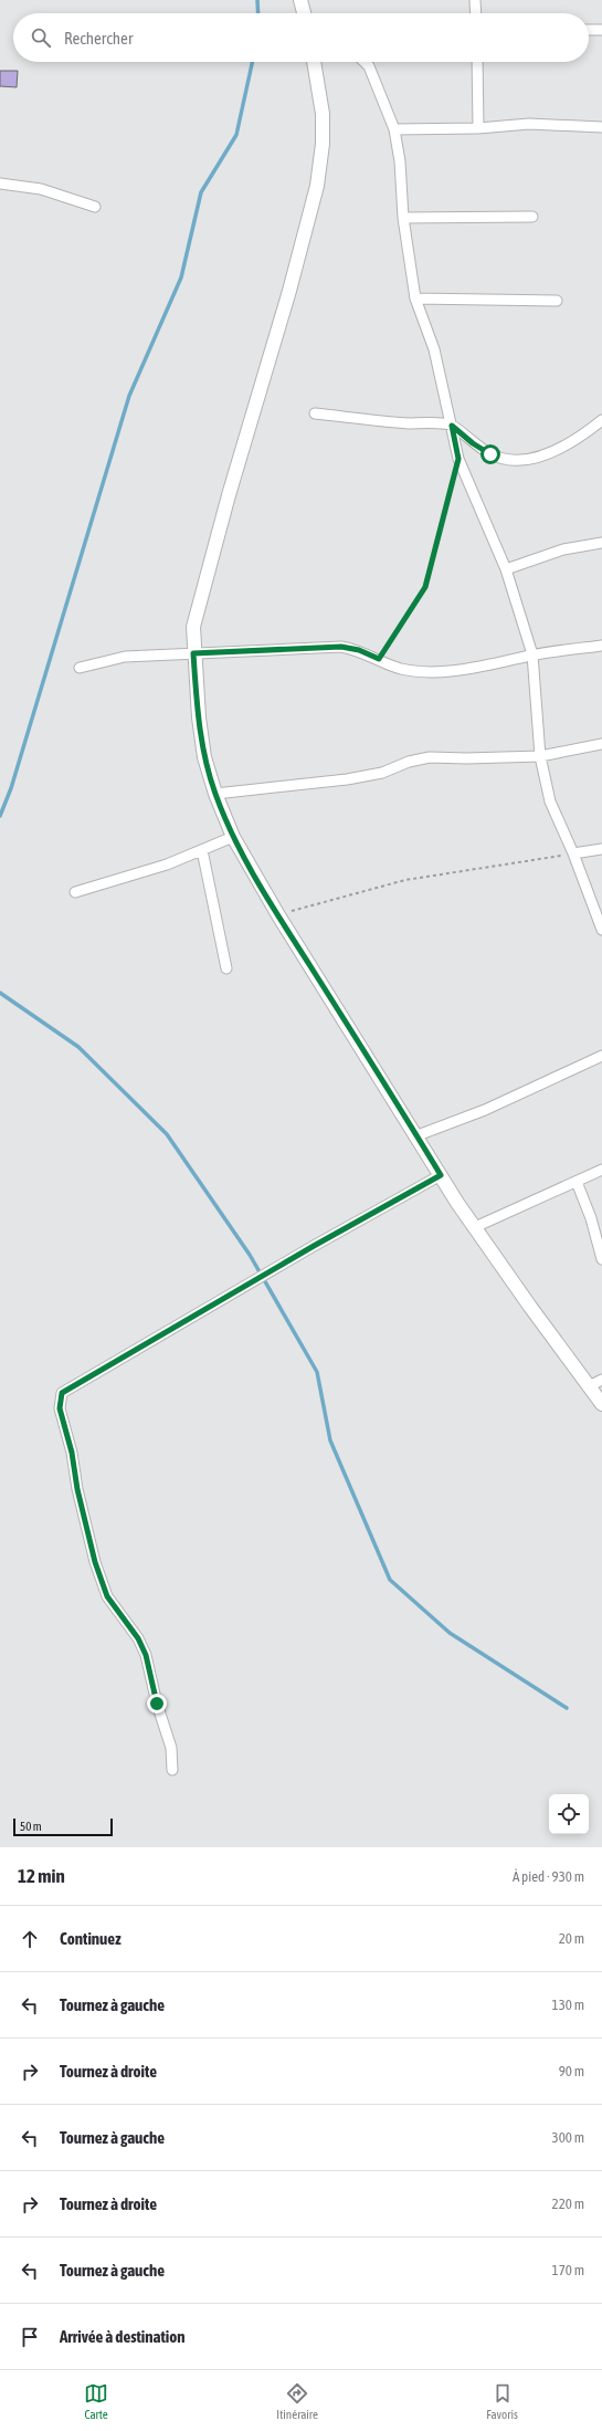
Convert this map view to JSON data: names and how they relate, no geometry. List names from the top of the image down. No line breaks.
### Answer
{"scale_bar":"50 m","page":{"search":"Rechercher","scale":"50 m","heading":["12 min","À pied · 930 m"],"list":[["Continuez","20 m"],["Tournez à gauche","130 m"],["Tournez à droite","90 m"],["Tournez à gauche","300 m"],["Tournez à droite","220 m"],["Tournez à gauche","170 m"],"Arrivée à destination"],"nav":["Carte","Itinéraire","Favoris"]}}
